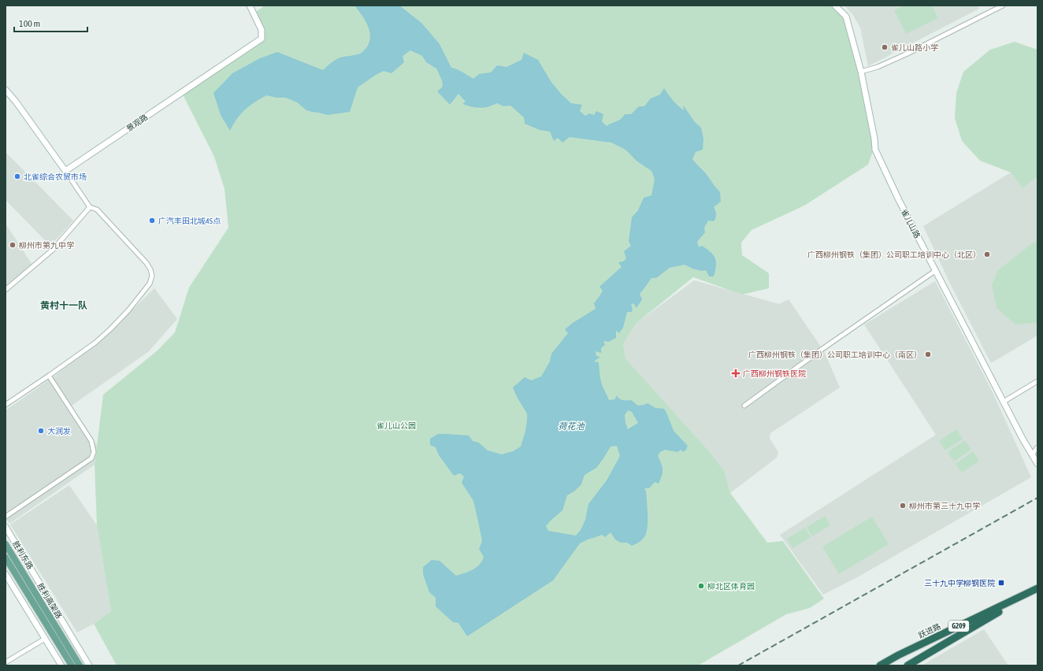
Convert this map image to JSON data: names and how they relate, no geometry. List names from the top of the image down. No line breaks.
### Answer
{"streets":{"highway":["G209","跃进路"],"main road":["胜利高架路"],"street":["景观路","雀儿山路","胜利东路"]},"districts":["黄村十一队"],"water":["荷花池"],"parks":["雀儿山公园"],"places":{"other":["雀儿山路小学","北雀综合农贸市场","广汽丰田北城4S点","柳州市第九中学","广西柳州钢铁（集团）公司职工培训中心（北区）","广西柳州钢铁（集团）公司职工培训中心（南区）","大润发","柳州市第三十九中学","柳北区体育园"],"health":["广西柳州钢铁医院"],"transit":["三十九中学柳钢医院"]},"scale_bar":"100 m"}
